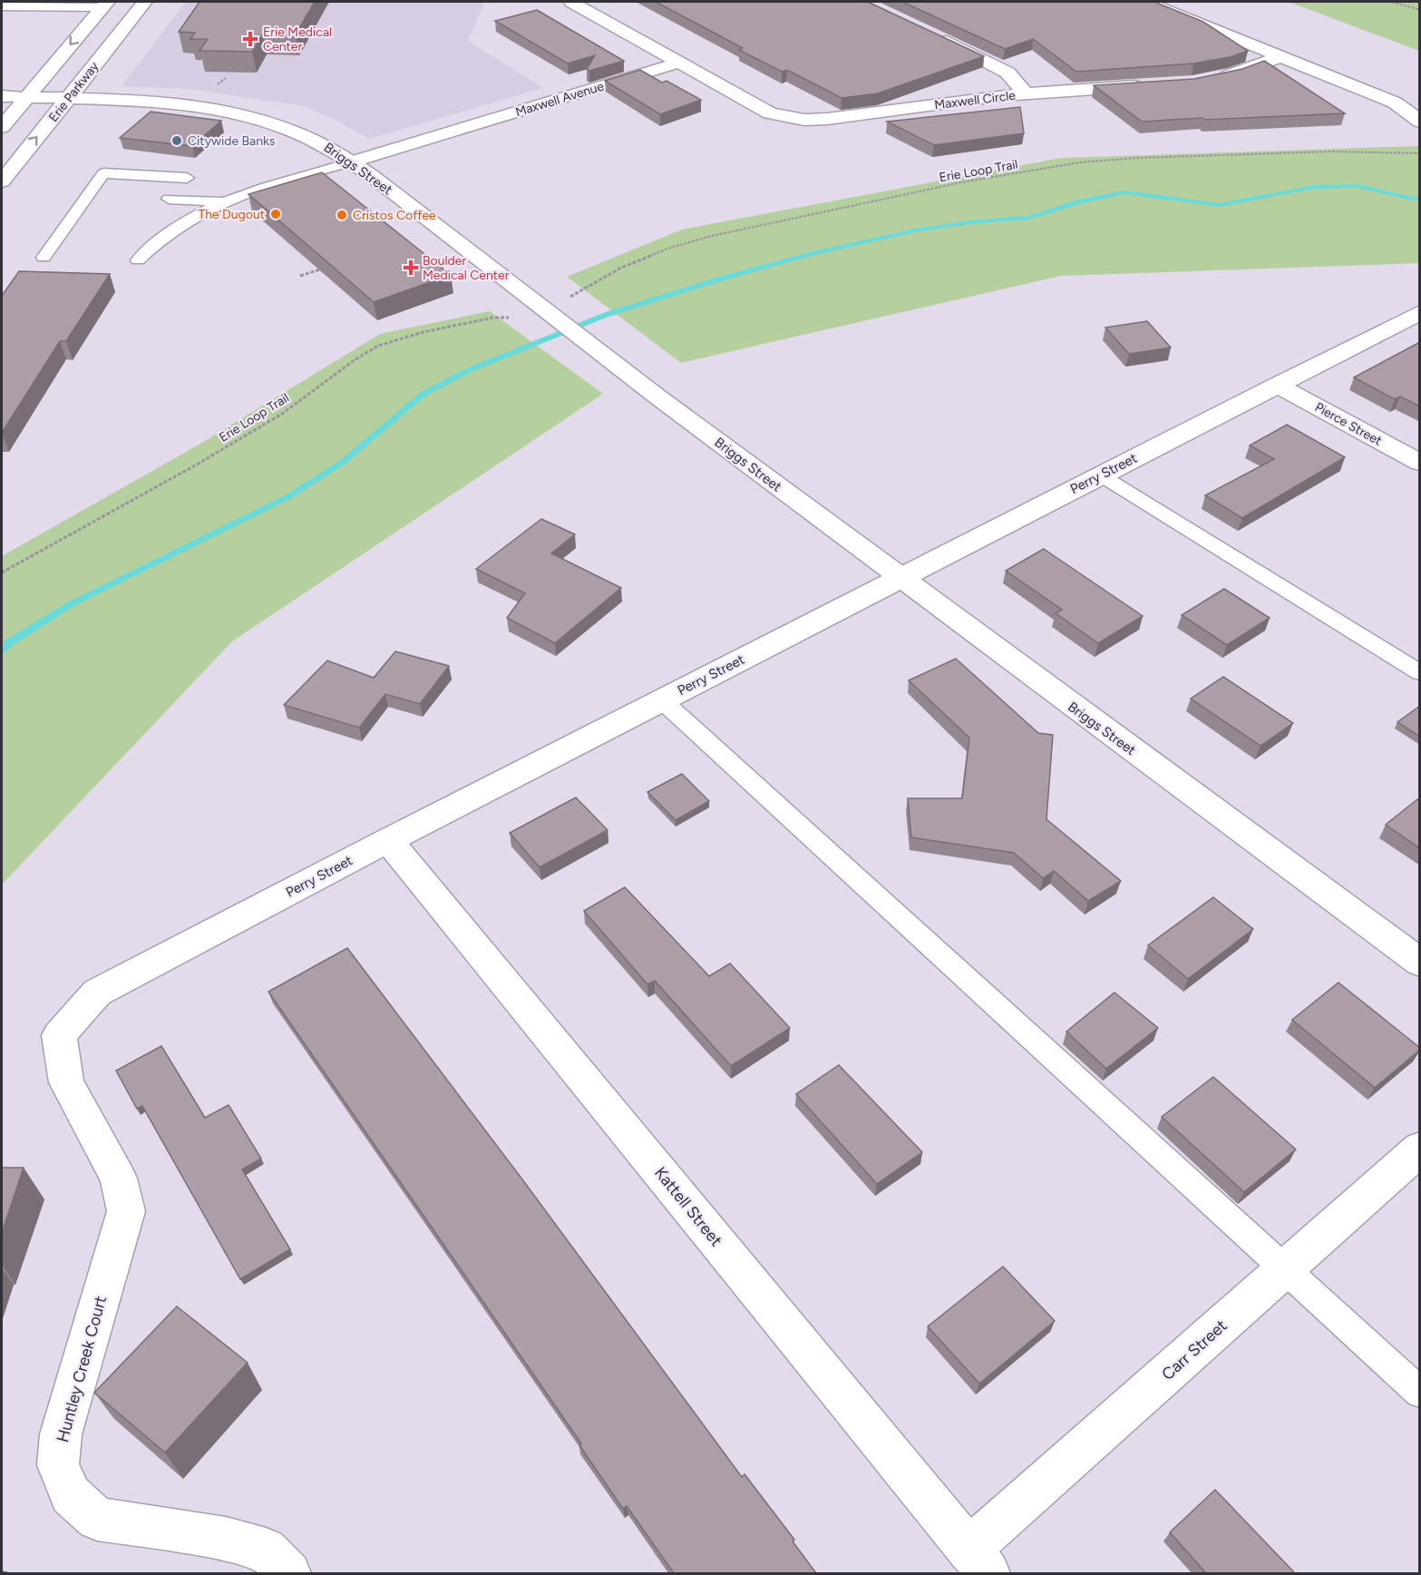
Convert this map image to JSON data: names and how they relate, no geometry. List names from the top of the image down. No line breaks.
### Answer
{"streets":{"street":["Erie Parkway","Maxwell Avenue","Maxwell Circle","Briggs Street","Pierce Street","Perry Street","Kattell Street","Carr Street","Huntley Creek Court"],"path":["Erie Loop Trail"]},"crossings":[["Erie Parkway","Briggs Street"],["Maxwell Avenue","Maxwell Circle"],["Maxwell Avenue","Briggs Street"],["Briggs Street","Perry Street"],["Pierce Street","Perry Street"],["Perry Street","Kattell Street"],["Perry Street","Huntley Creek Court"],["Kattell Street","Carr Street"]],"places":{"health":["Erie Medical Center","Boulder Medical Center"],"other":["Citywide Banks","The Dugout","Cristos Coffee"]}}
